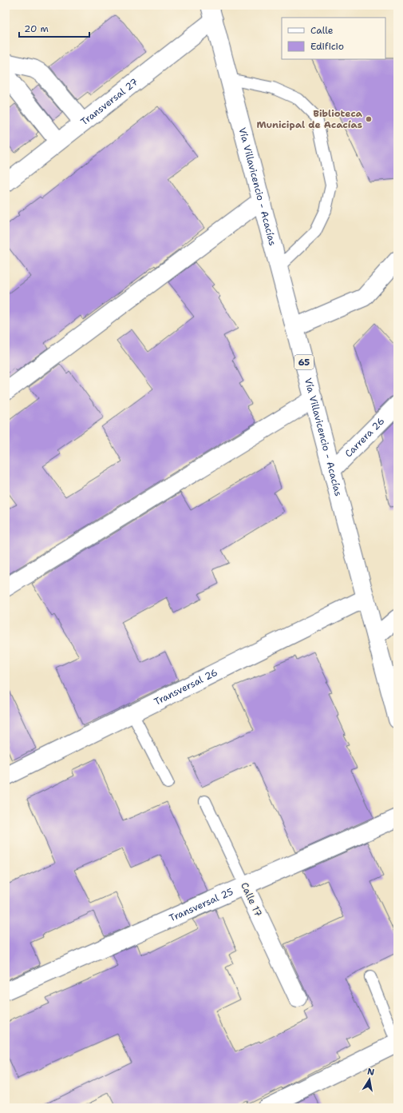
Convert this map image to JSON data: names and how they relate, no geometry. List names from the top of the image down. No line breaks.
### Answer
{"streets":{"street":["Transversal 27","Vía Villavicencio - Acacías","65","Carrera 26","Transversal 26","Calle 17","Transversal 25"]},"crossings":[["Transversal 27","Vía Villavicencio - Acacías"],["Vía Villavicencio - Acacías","Carrera 26"],["Vía Villavicencio - Acacías","Transversal 26"],["Calle 17","Transversal 25"]],"places":["Biblioteca Municipal de Acacías"],"legend":["Calle","Edificio"],"scale_bar":"20 m","north":"top"}
